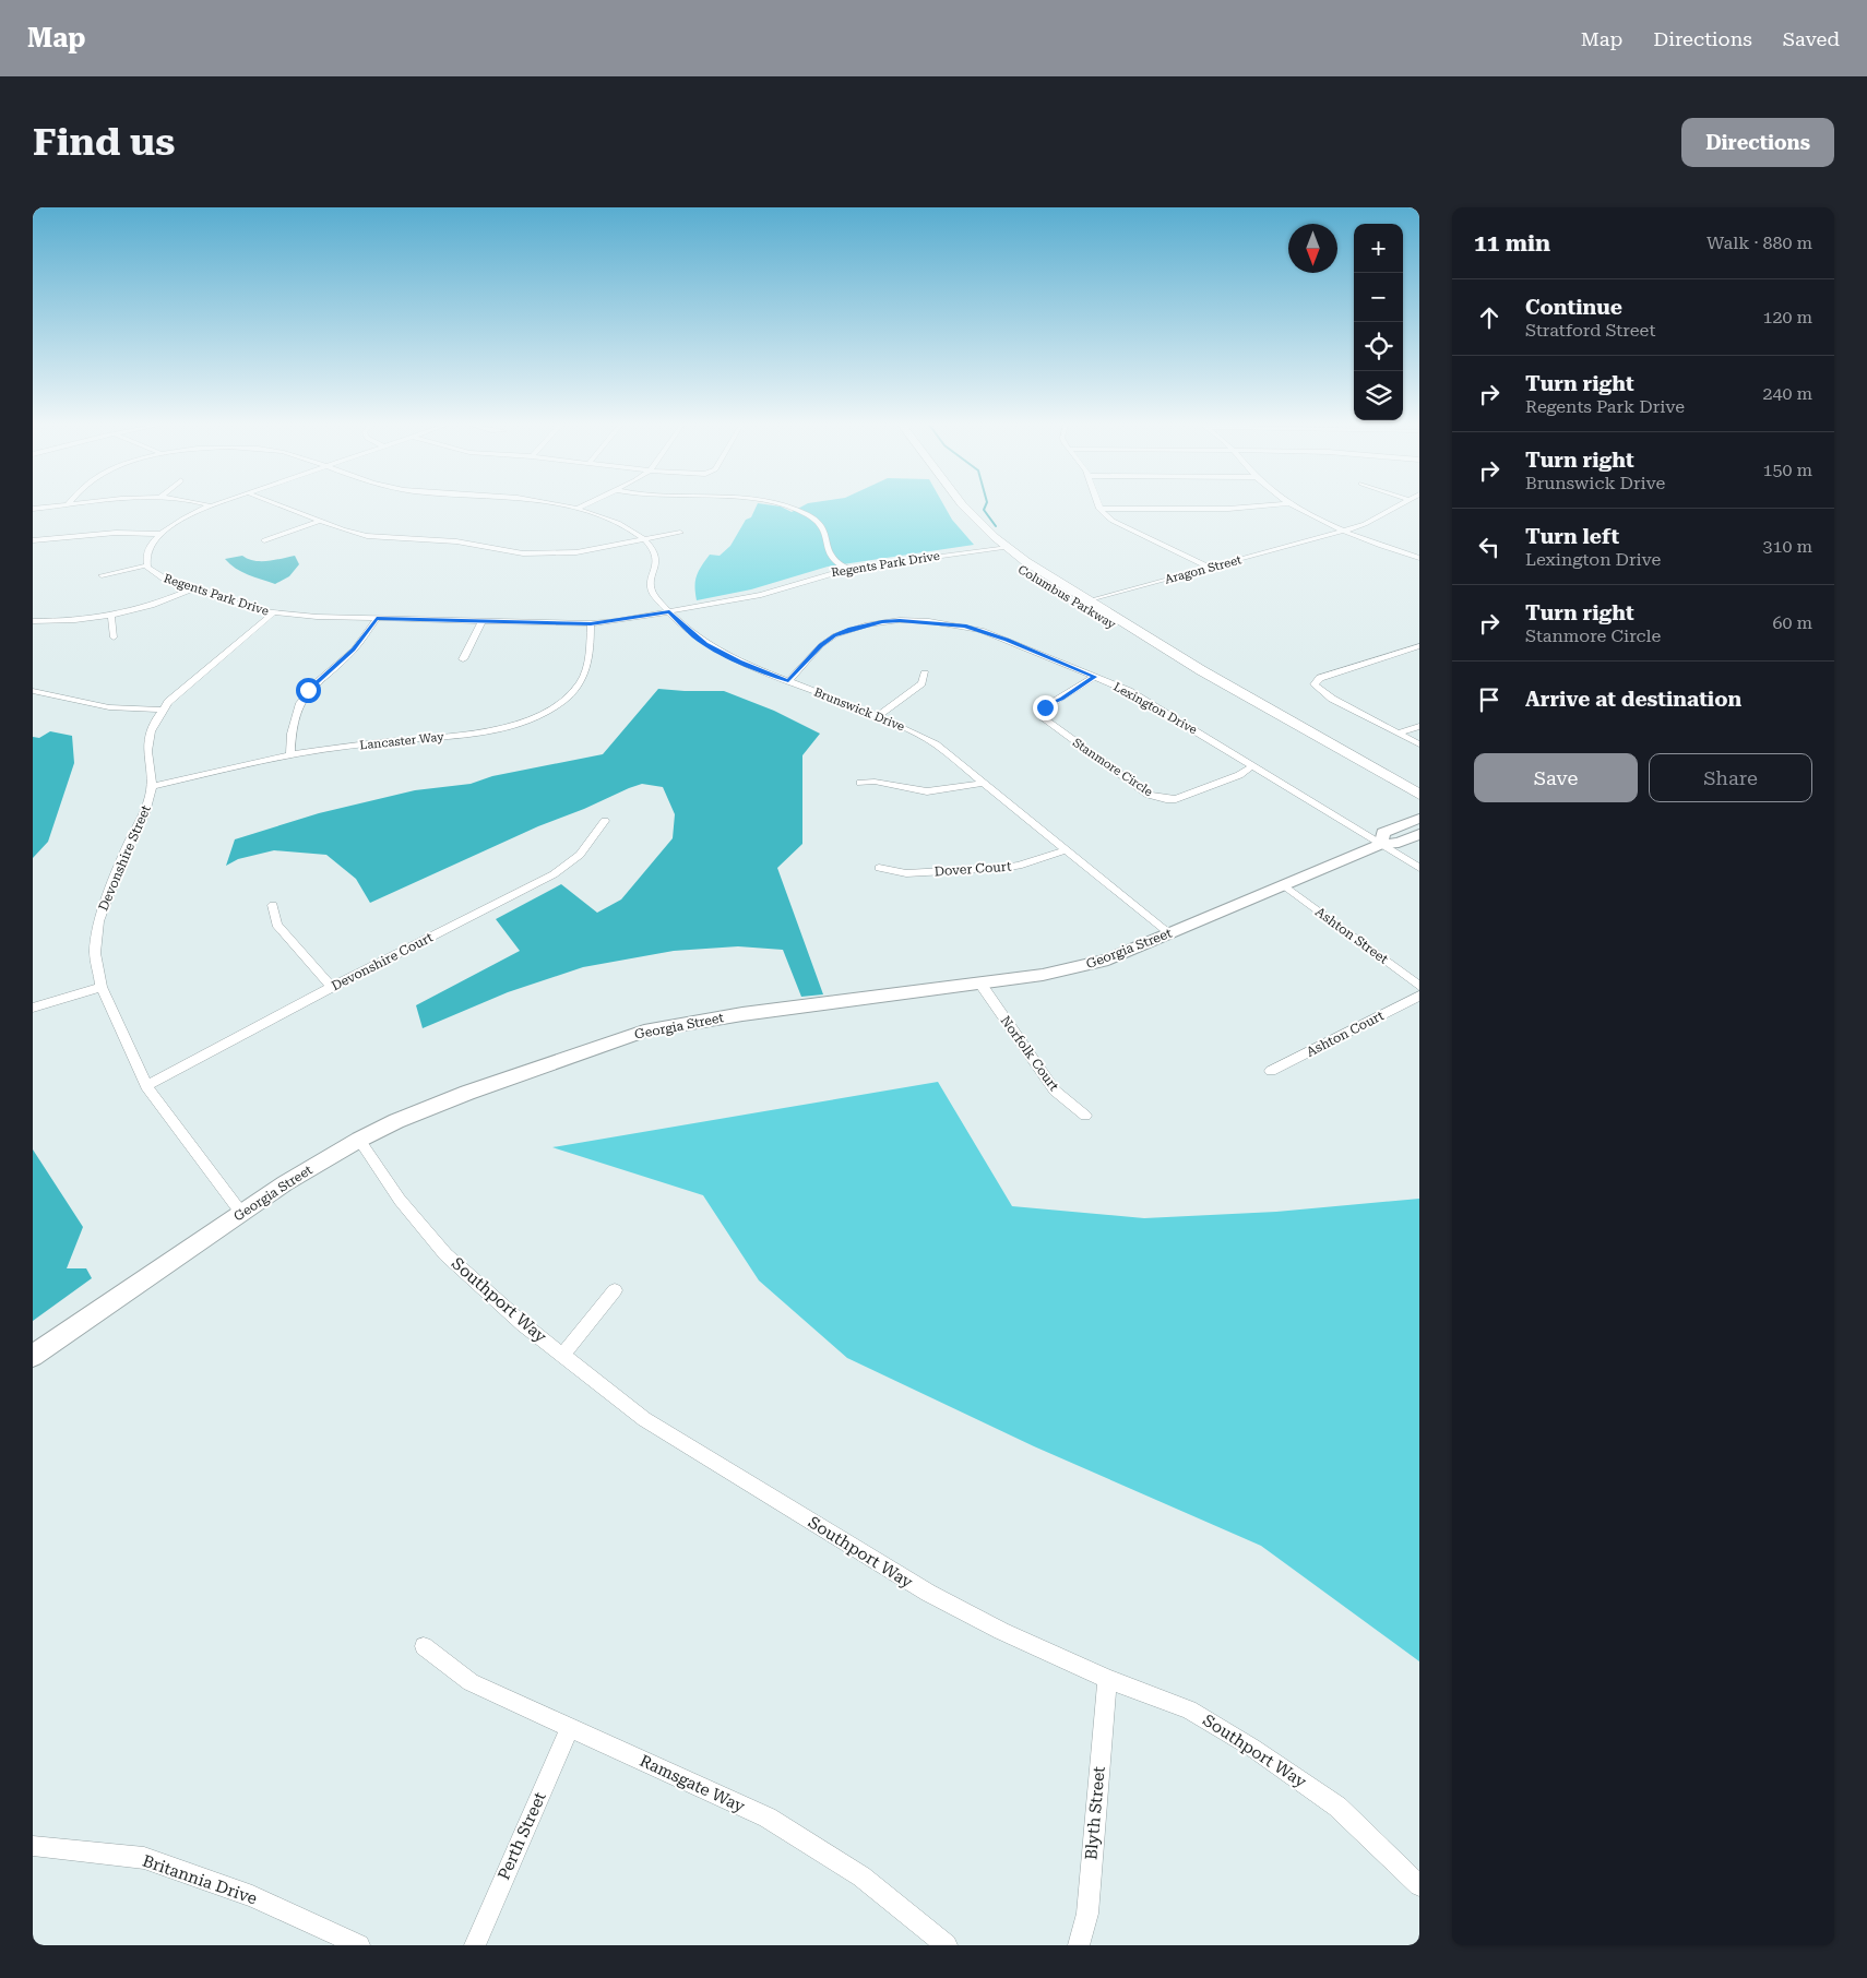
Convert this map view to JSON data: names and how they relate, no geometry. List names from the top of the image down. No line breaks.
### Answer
{"streets":{"main road":["Columbus Parkway"],"street":["Regents Park Drive","Aragon Street","Lexington Drive","Brunswick Drive","Lancaster Way","Stanmore Circle","Devonshire Street","Dover Court","Ashton Street","Georgia Street","Devonshire Court","Ashton Court","Norfolk Court","Southport Way","Ramsgate Way","Blyth Street","Perth Street","Britannia Drive"]},"crossings":[["Regents Park Drive","Columbus Parkway"],["Regents Park Drive","Brunswick Drive"],["Regents Park Drive","Lancaster Way"],["Regents Park Drive","Devonshire Street"],["Aragon Street","Columbus Parkway"],["Lexington Drive","Brunswick Drive"],["Lexington Drive","Stanmore Circle"],["Lexington Drive","Georgia Street"],["Brunswick Drive","Dover Court"],["Brunswick Drive","Georgia Street"],["Lancaster Way","Devonshire Street"],["Devonshire Street","Georgia Street"],["Devonshire Street","Devonshire Court"],["Ashton Street","Georgia Street"],["Georgia Street","Norfolk Court"],["Georgia Street","Southport Way"],["Southport Way","Blyth Street"],["Ramsgate Way","Perth Street"]],"north":"bottom","page":{"header":"Map","nav":["Map","Directions","Saved"],"buttons":["Directions",["Save","Share"]],"title":"Find us","heading":["11 min","Walk · 880 m"],"map_buttons":["+","−"],"list":[["Continue","Stratford Street","120 m"],["Turn right","Regents Park Drive","240 m"],["Turn right","Brunswick Drive","150 m"],["Turn left","Lexington Drive","310 m"],["Turn right","Stanmore Circle","60 m"],"Arrive at destination"]}}
